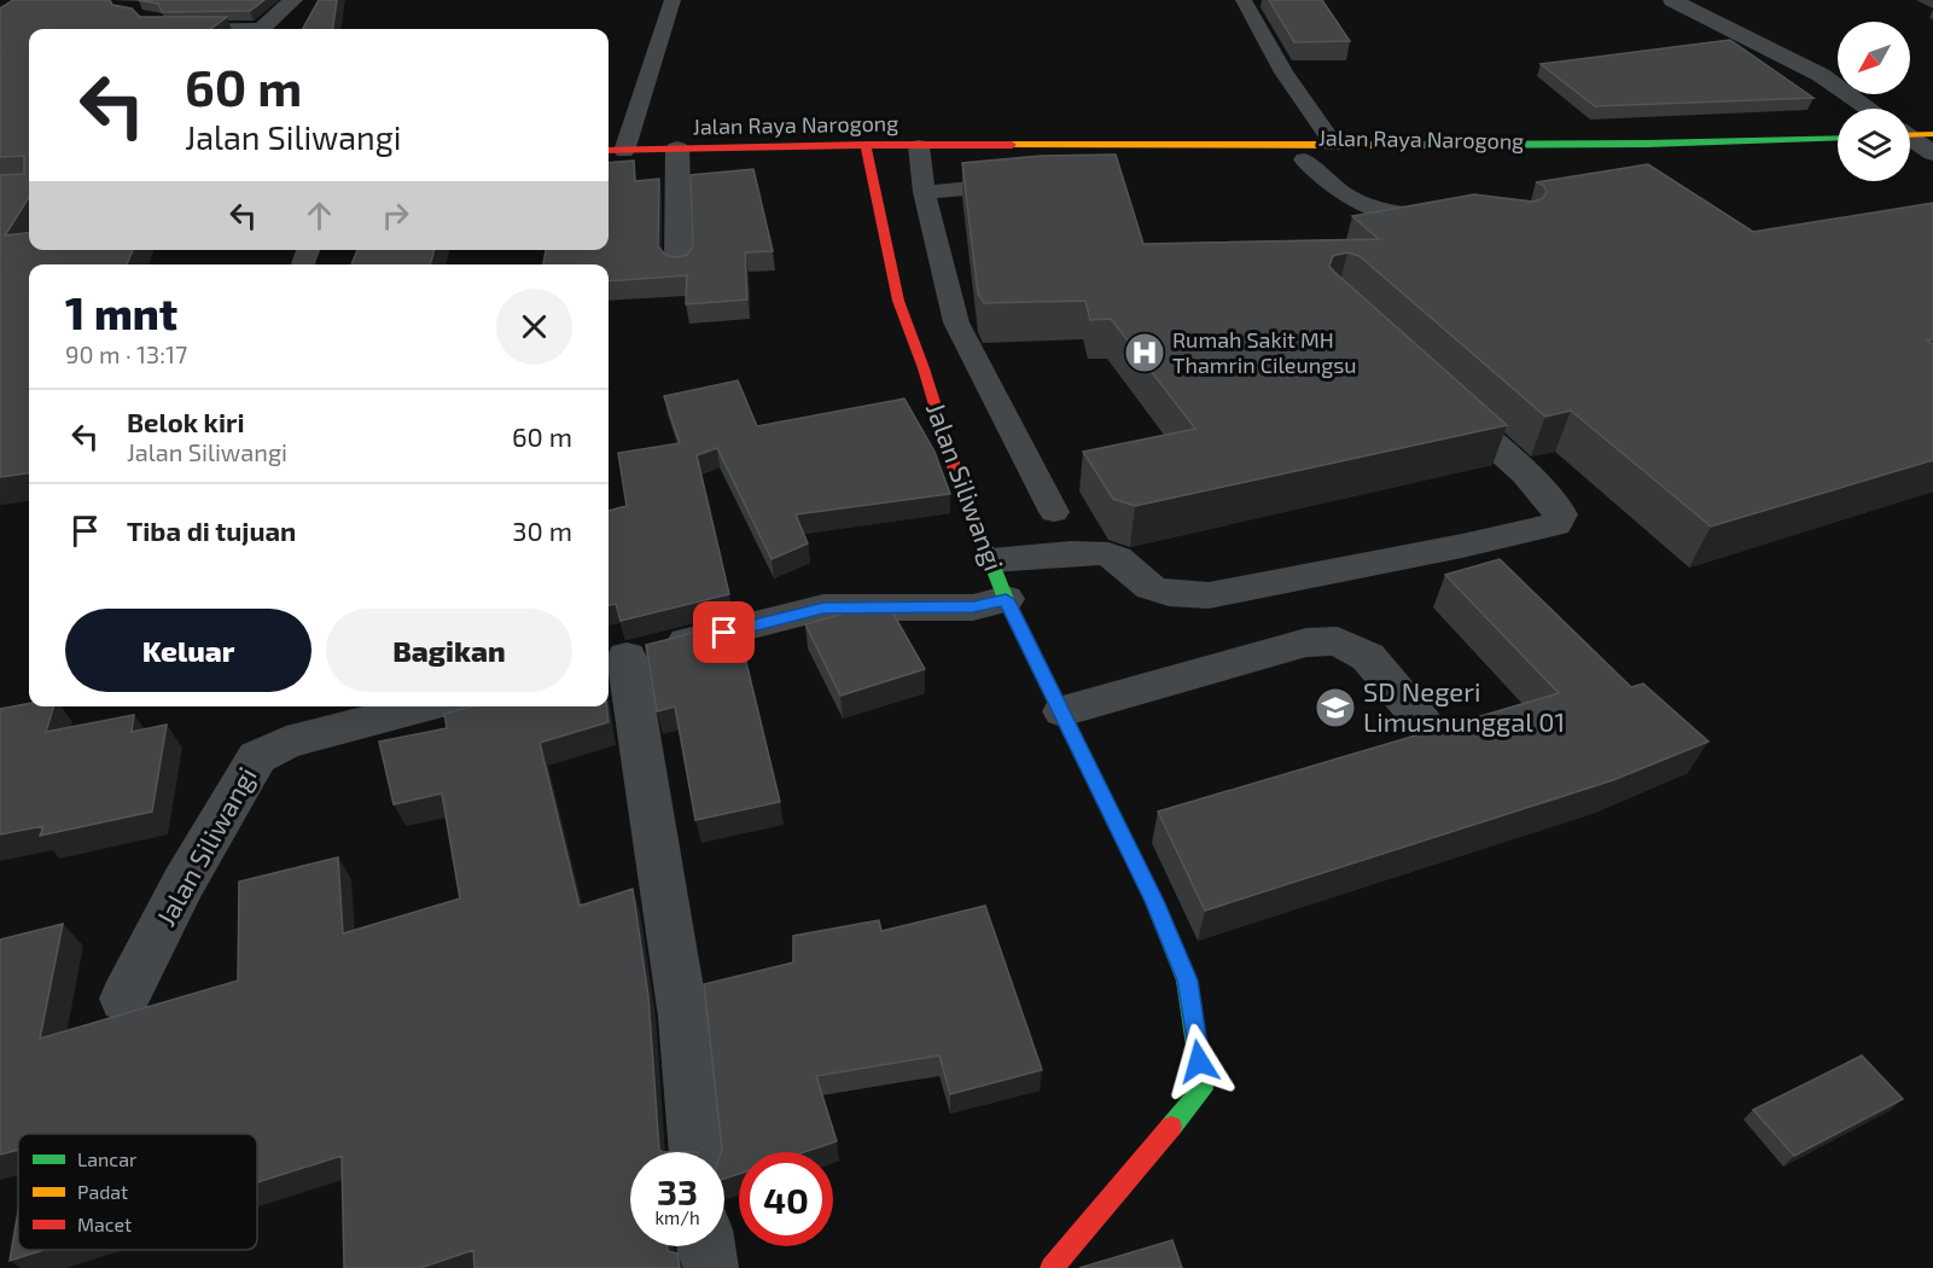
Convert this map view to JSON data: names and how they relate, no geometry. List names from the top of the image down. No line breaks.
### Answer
{"streets":{"main road":["Jalan Raya Narogong","Jalan Siliwangi"]},"crossings":[["Jalan Raya Narogong","Jalan Siliwangi"]],"places":{"hospital":["Rumah Sakit MH Thamrin Cileungsu"],"school or university":["SD Negeri Limusnunggal 01"]},"legend":["Lancar","Padat","Macet"],"north":"bottom left","page":{"turn":["60 m","Jalan Siliwangi"],"heading":["1 mnt","90 m · 13:17"],"list":[{"name":"Belok kiri","note":"Jalan Siliwangi","value":"60 m"},{"name":"Tiba di tujuan","value":"30 m"}],"buttons":["Keluar","Bagikan"],"speed":"33 km/h","limit":"40"}}
